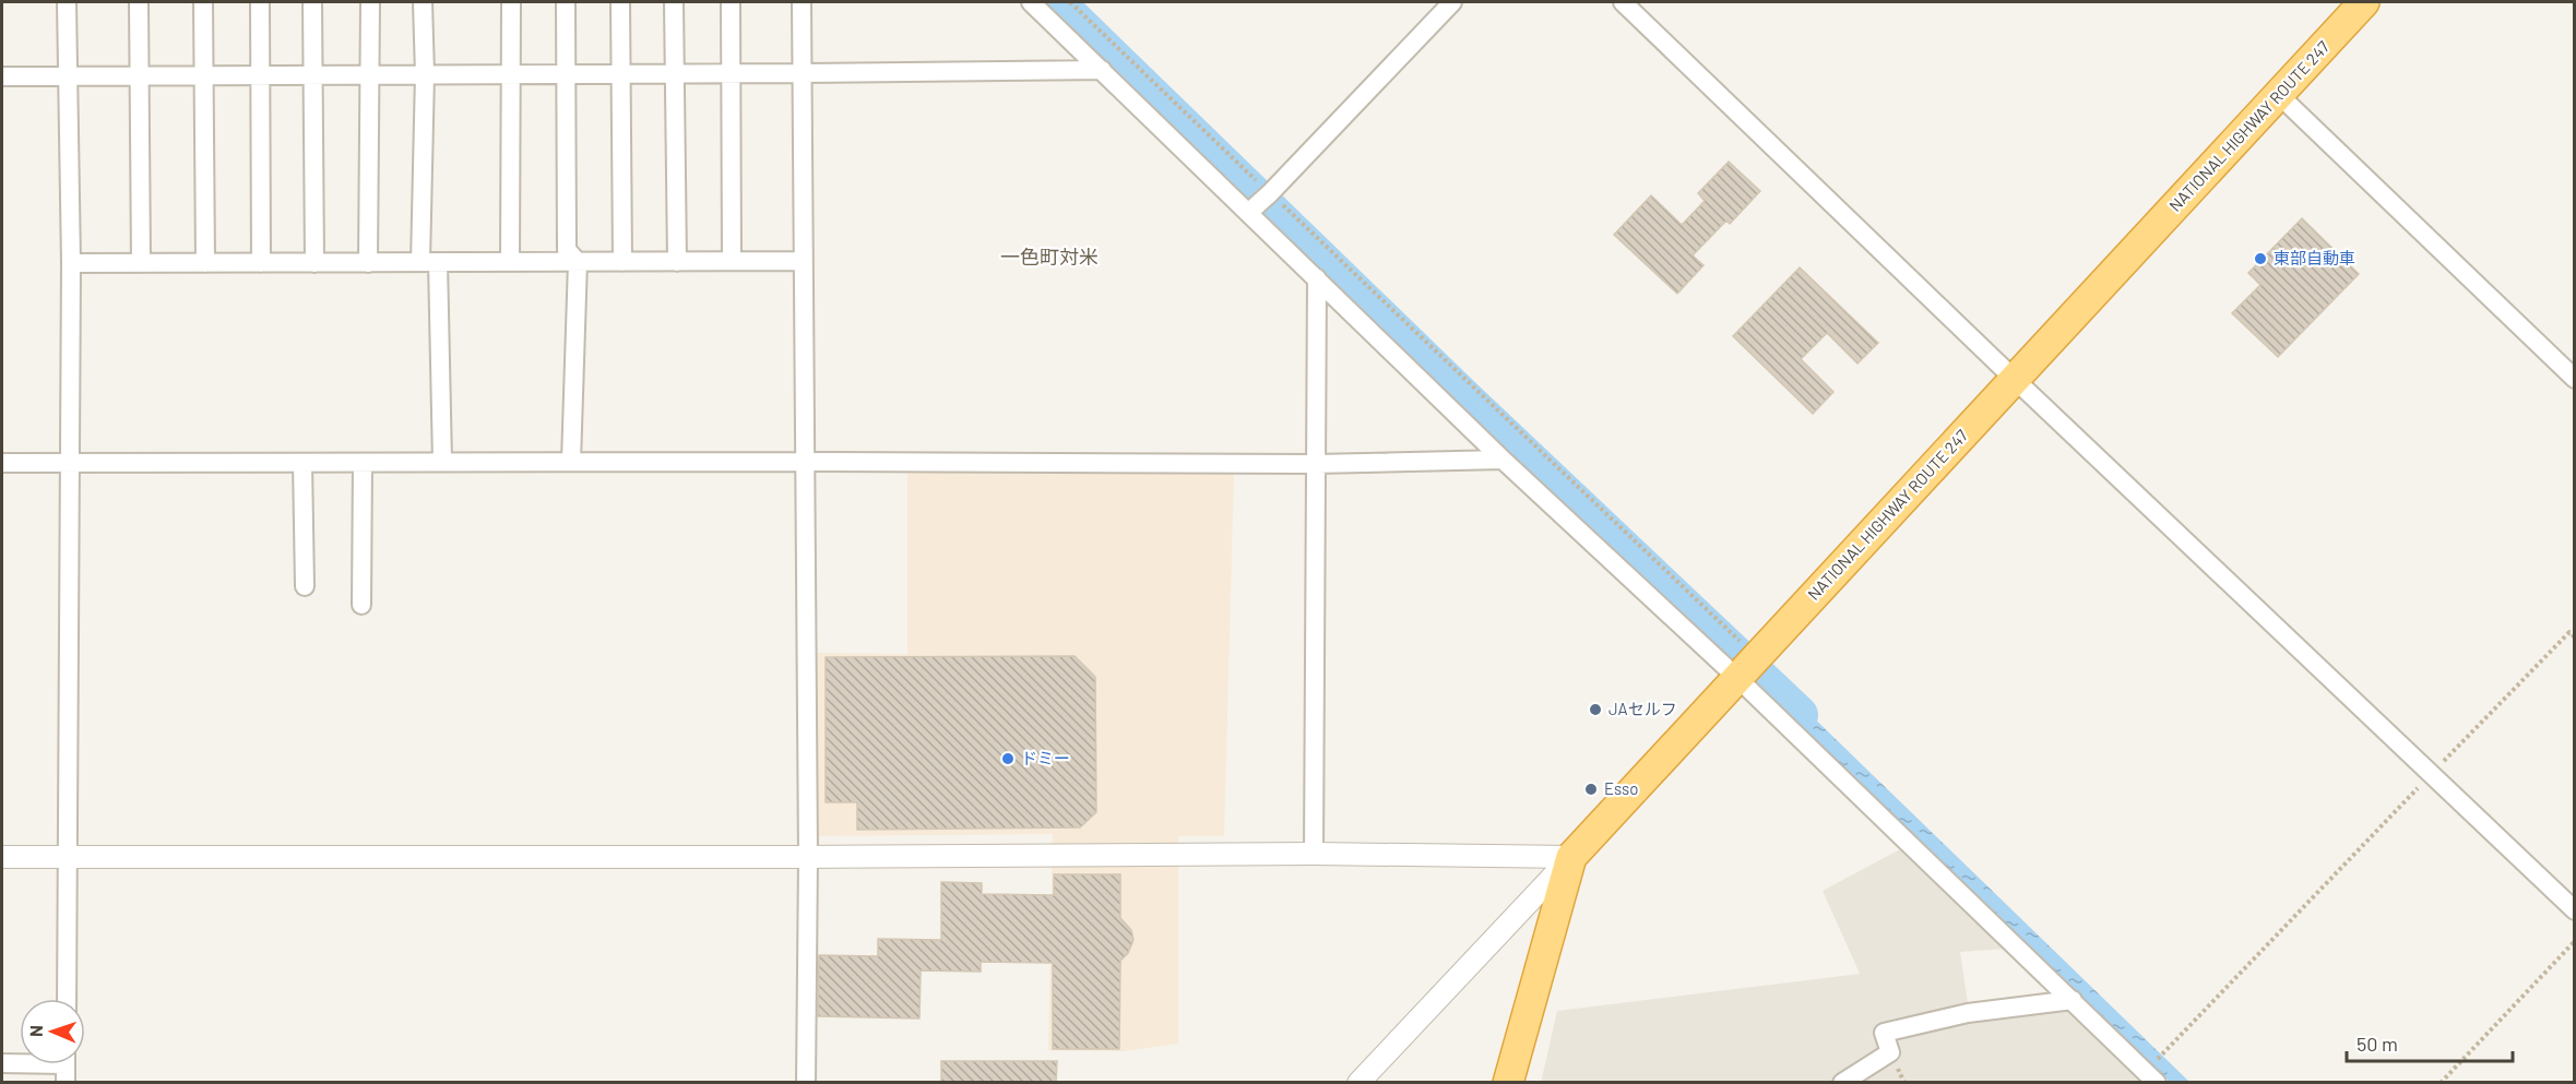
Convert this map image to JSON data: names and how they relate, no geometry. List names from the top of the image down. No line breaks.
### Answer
{"streets":{"highway":["NATIONAL HIGHWAY ROUTE 247"]},"districts":["一色町対米"],"places":["東部自動車","JAセルフ","ドミー","Esso"],"scale_bar":"50 m","north":"left"}
